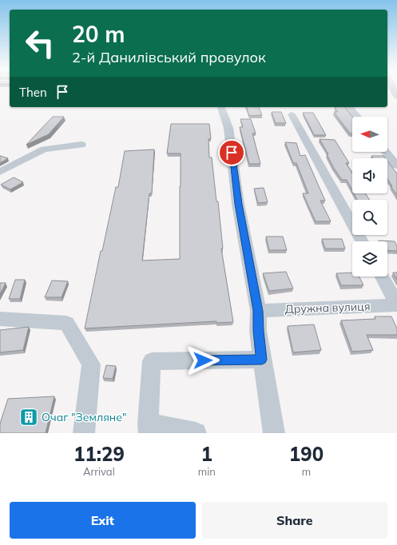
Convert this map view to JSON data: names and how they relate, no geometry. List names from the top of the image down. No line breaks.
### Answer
{"streets":{"street":["Дружна вулиця"]},"places":{"building":["Очаг \"Земляне\""]},"north":"left","page":{"turn":["20 m","2-й Данилівський провулок"],"then":"Then","eta":["11:29","Arrival","1","min","190","m"],"buttons":["Exit","Share"]}}
